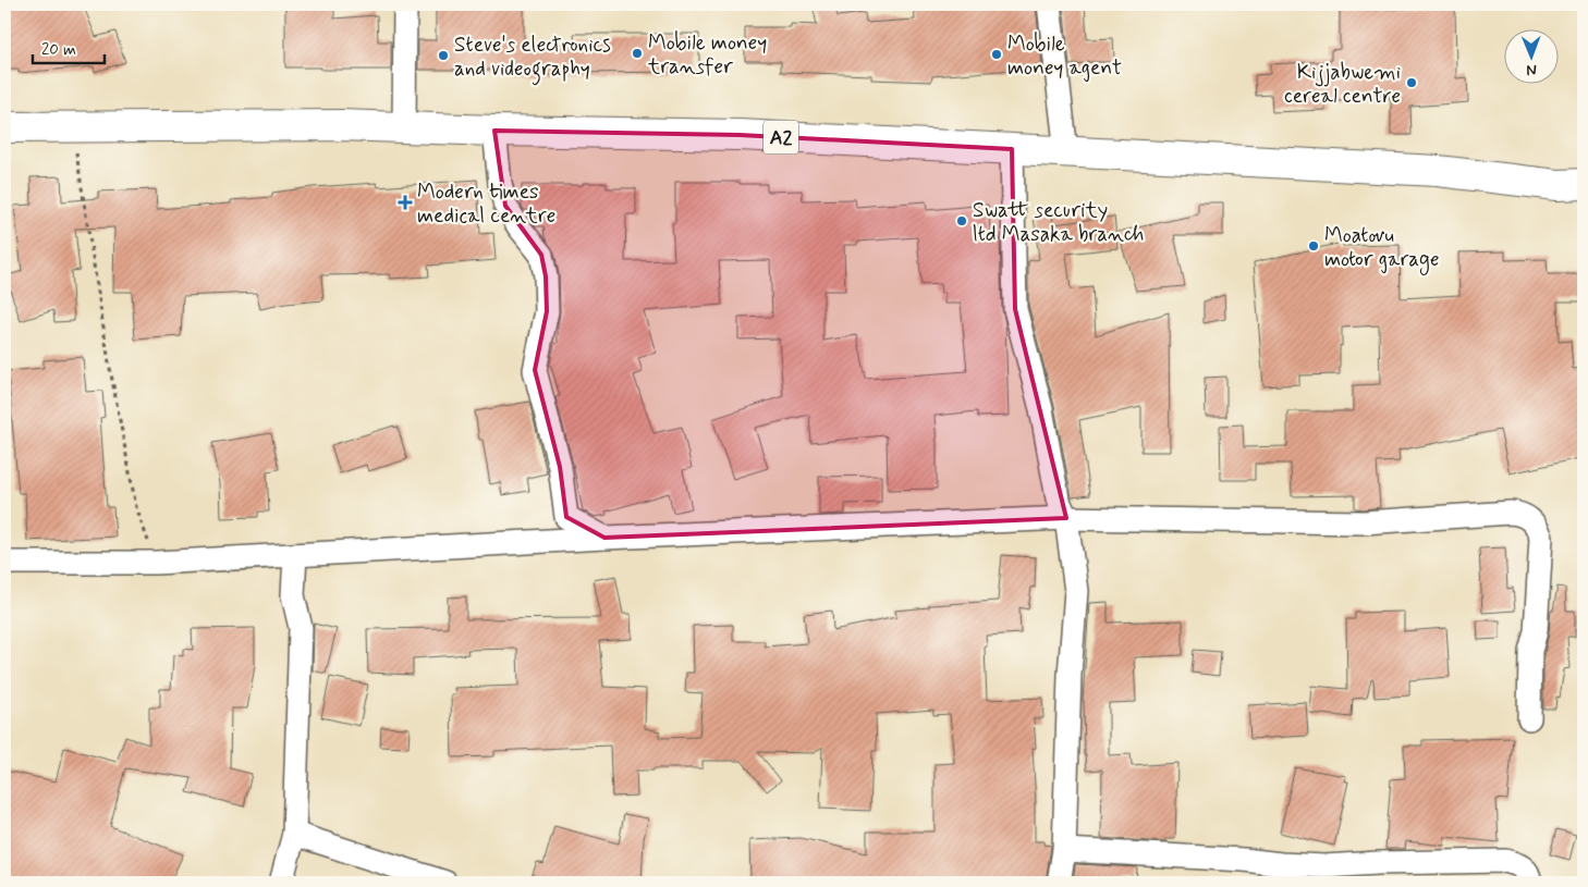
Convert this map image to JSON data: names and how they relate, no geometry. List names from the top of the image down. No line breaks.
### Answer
{"streets":{"highway":["A2"]},"places":{"other":["Mobile money transfer","Mobile money agent","Steve's electronics and videography","Kijjabwemi cereal centre","Swatt security ltd Masaka branch","Moatovu motor garage"],"health":["Modern times medical centre"]},"scale_bar":"20 m","north":"bottom"}
